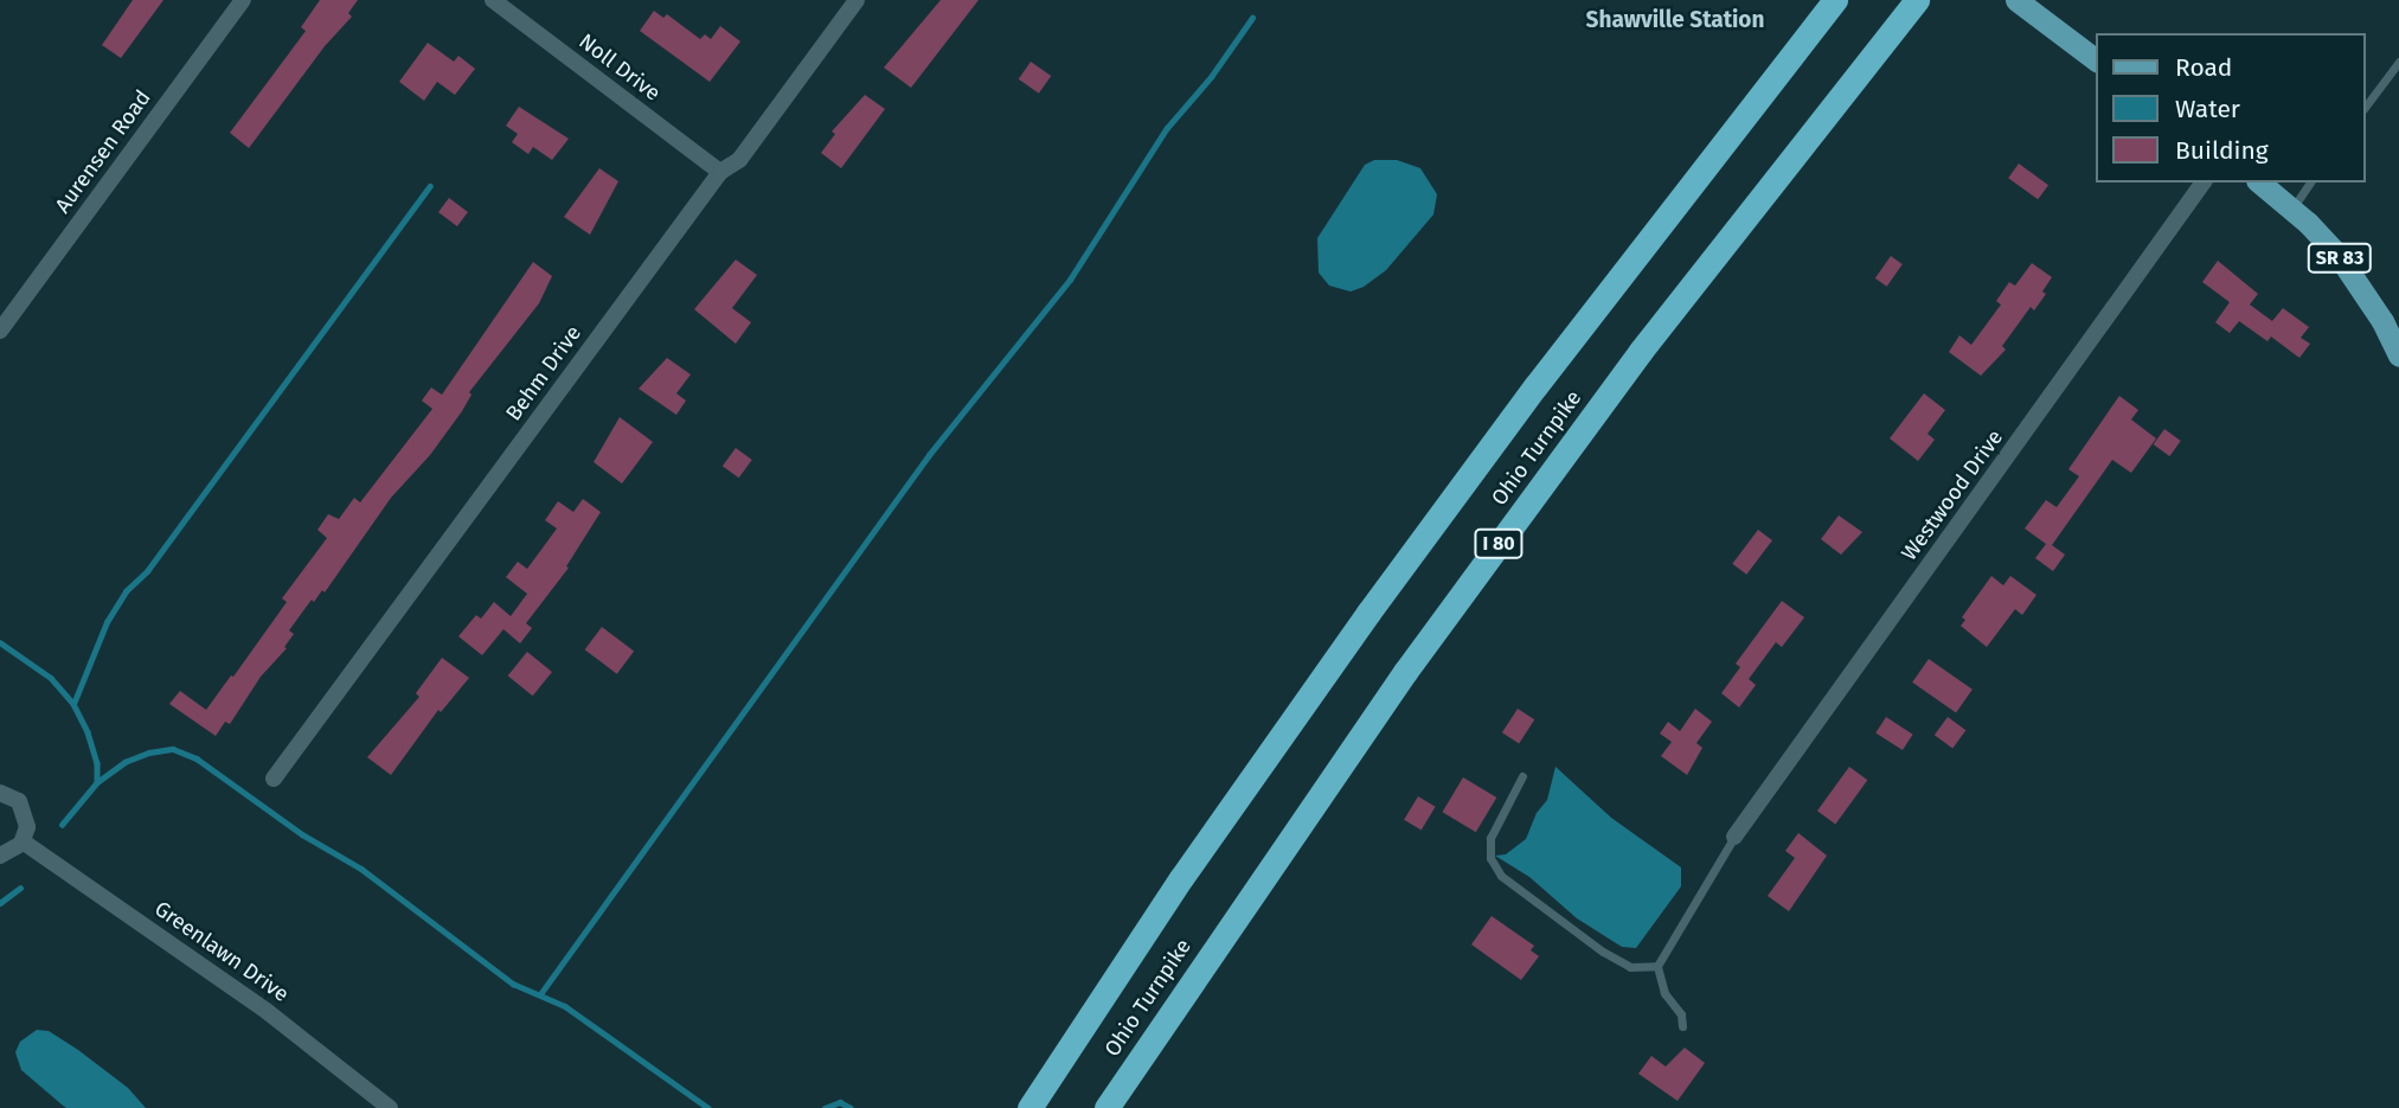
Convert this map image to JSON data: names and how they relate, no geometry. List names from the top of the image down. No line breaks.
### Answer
{"streets":{"highway":["Ohio Turnpike","I 80"],"main road":["SR 83"],"street":["Noll Drive","Aurensen Road","Behm Drive","Westwood Drive","Greenlawn Drive"]},"crossings":[["Noll Drive","Behm Drive"]],"districts":["Shawville Station"],"legend":["Road","Water","Building"]}
